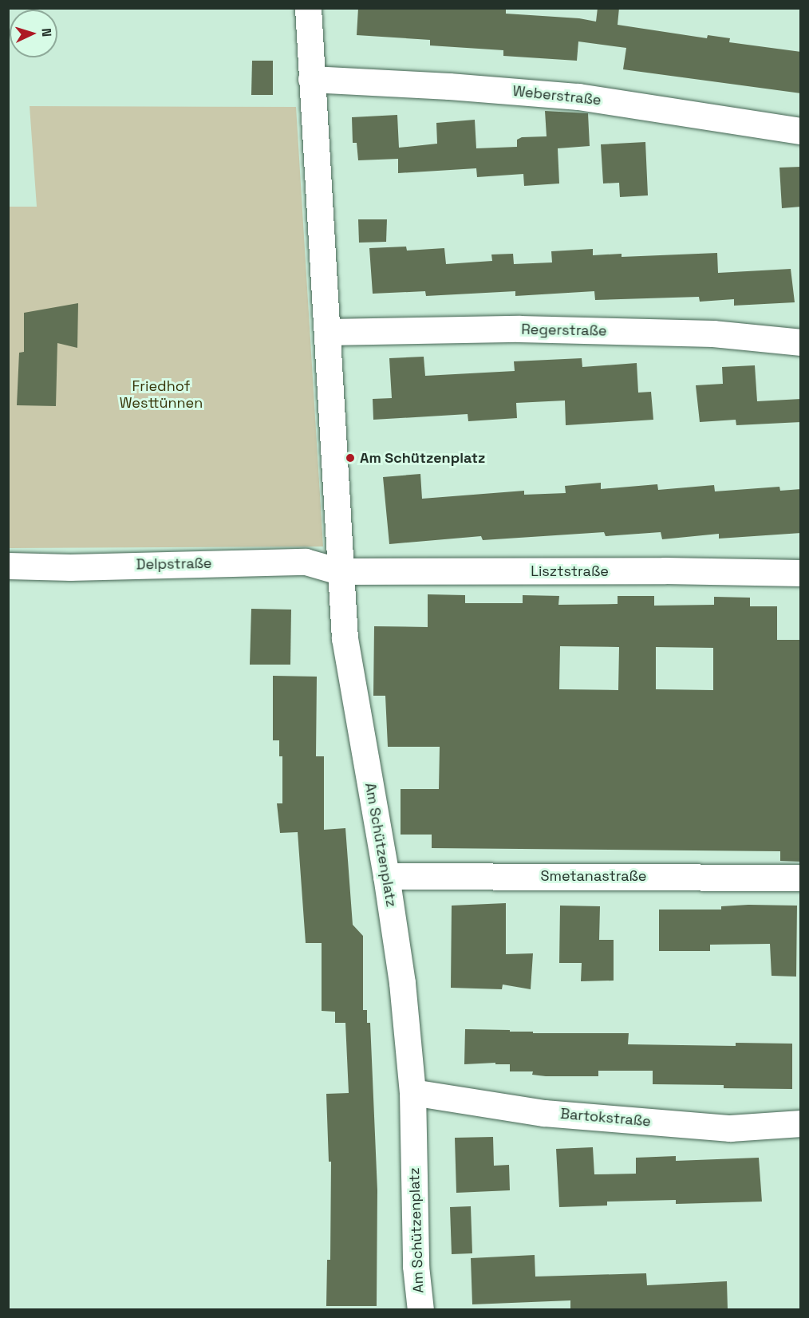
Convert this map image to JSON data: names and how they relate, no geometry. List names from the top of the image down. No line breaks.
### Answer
{"streets":{"street":["Weberstraße","Regerstraße","Delpstraße","Lisztstraße","Am Schützenplatz","Smetanastraße","Bartokstraße"]},"crossings":[["Weberstraße","Am Schützenplatz"],["Regerstraße","Am Schützenplatz"],["Delpstraße","Lisztstraße"],["Delpstraße","Am Schützenplatz"],["Lisztstraße","Am Schützenplatz"],["Am Schützenplatz","Smetanastraße"],["Am Schützenplatz","Bartokstraße"]],"parks":["Friedhof Westtünnen"],"places":["Am Schützenplatz"],"north":"right"}
